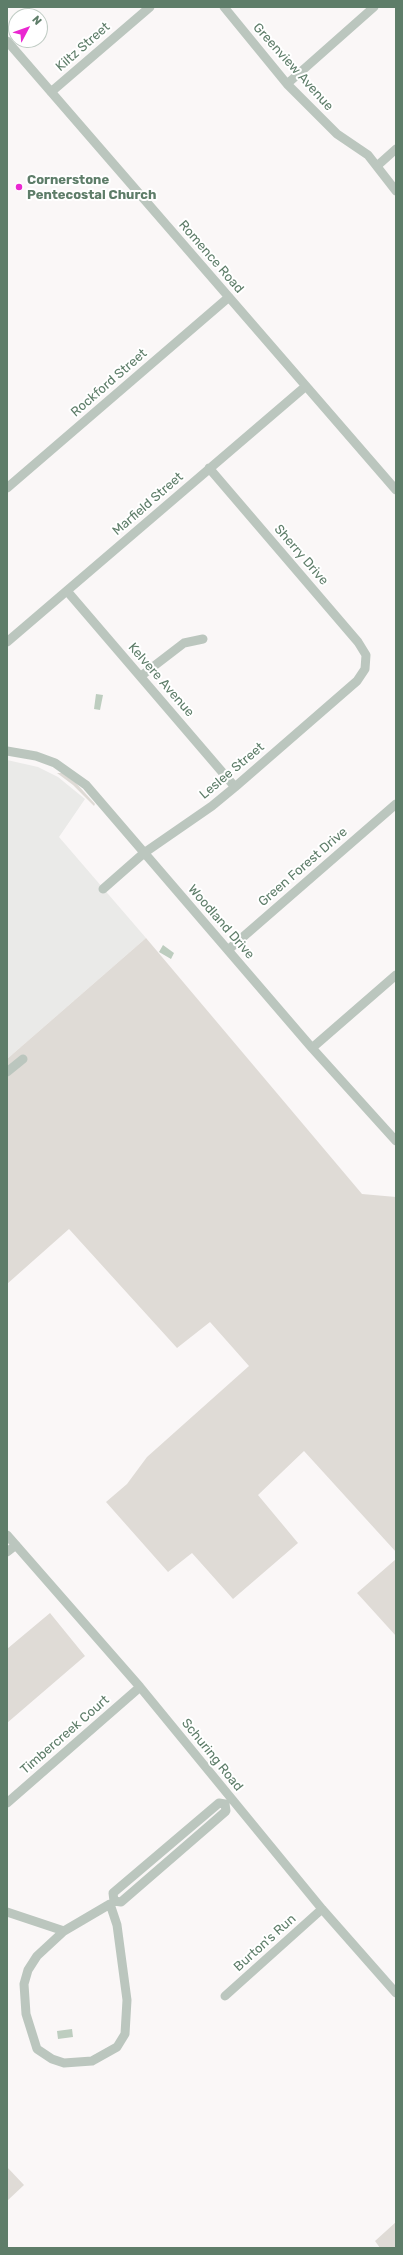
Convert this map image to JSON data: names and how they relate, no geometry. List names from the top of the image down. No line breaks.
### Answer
{"streets":{"street":["Kiltz Street","Greenview Avenue","Romence Road","Rockford Street","Marfield Street","Sherry Drive","Kelvere Avenue","Leslee Street","Green Forest Drive","Woodland Drive","Timbercreek Court","Schuring Road","Burton's Run"]},"crossings":[["Kiltz Street","Romence Road"],["Romence Road","Rockford Street"],["Romence Road","Marfield Street"],["Marfield Street","Sherry Drive"],["Marfield Street","Kelvere Avenue"],["Sherry Drive","Leslee Street"],["Kelvere Avenue","Leslee Street"],["Leslee Street","Woodland Drive"],["Green Forest Drive","Woodland Drive"],["Timbercreek Court","Schuring Road"],["Schuring Road","Burton's Run"]],"places":["Cornerstone Pentecostal Church"],"north":"top right"}
